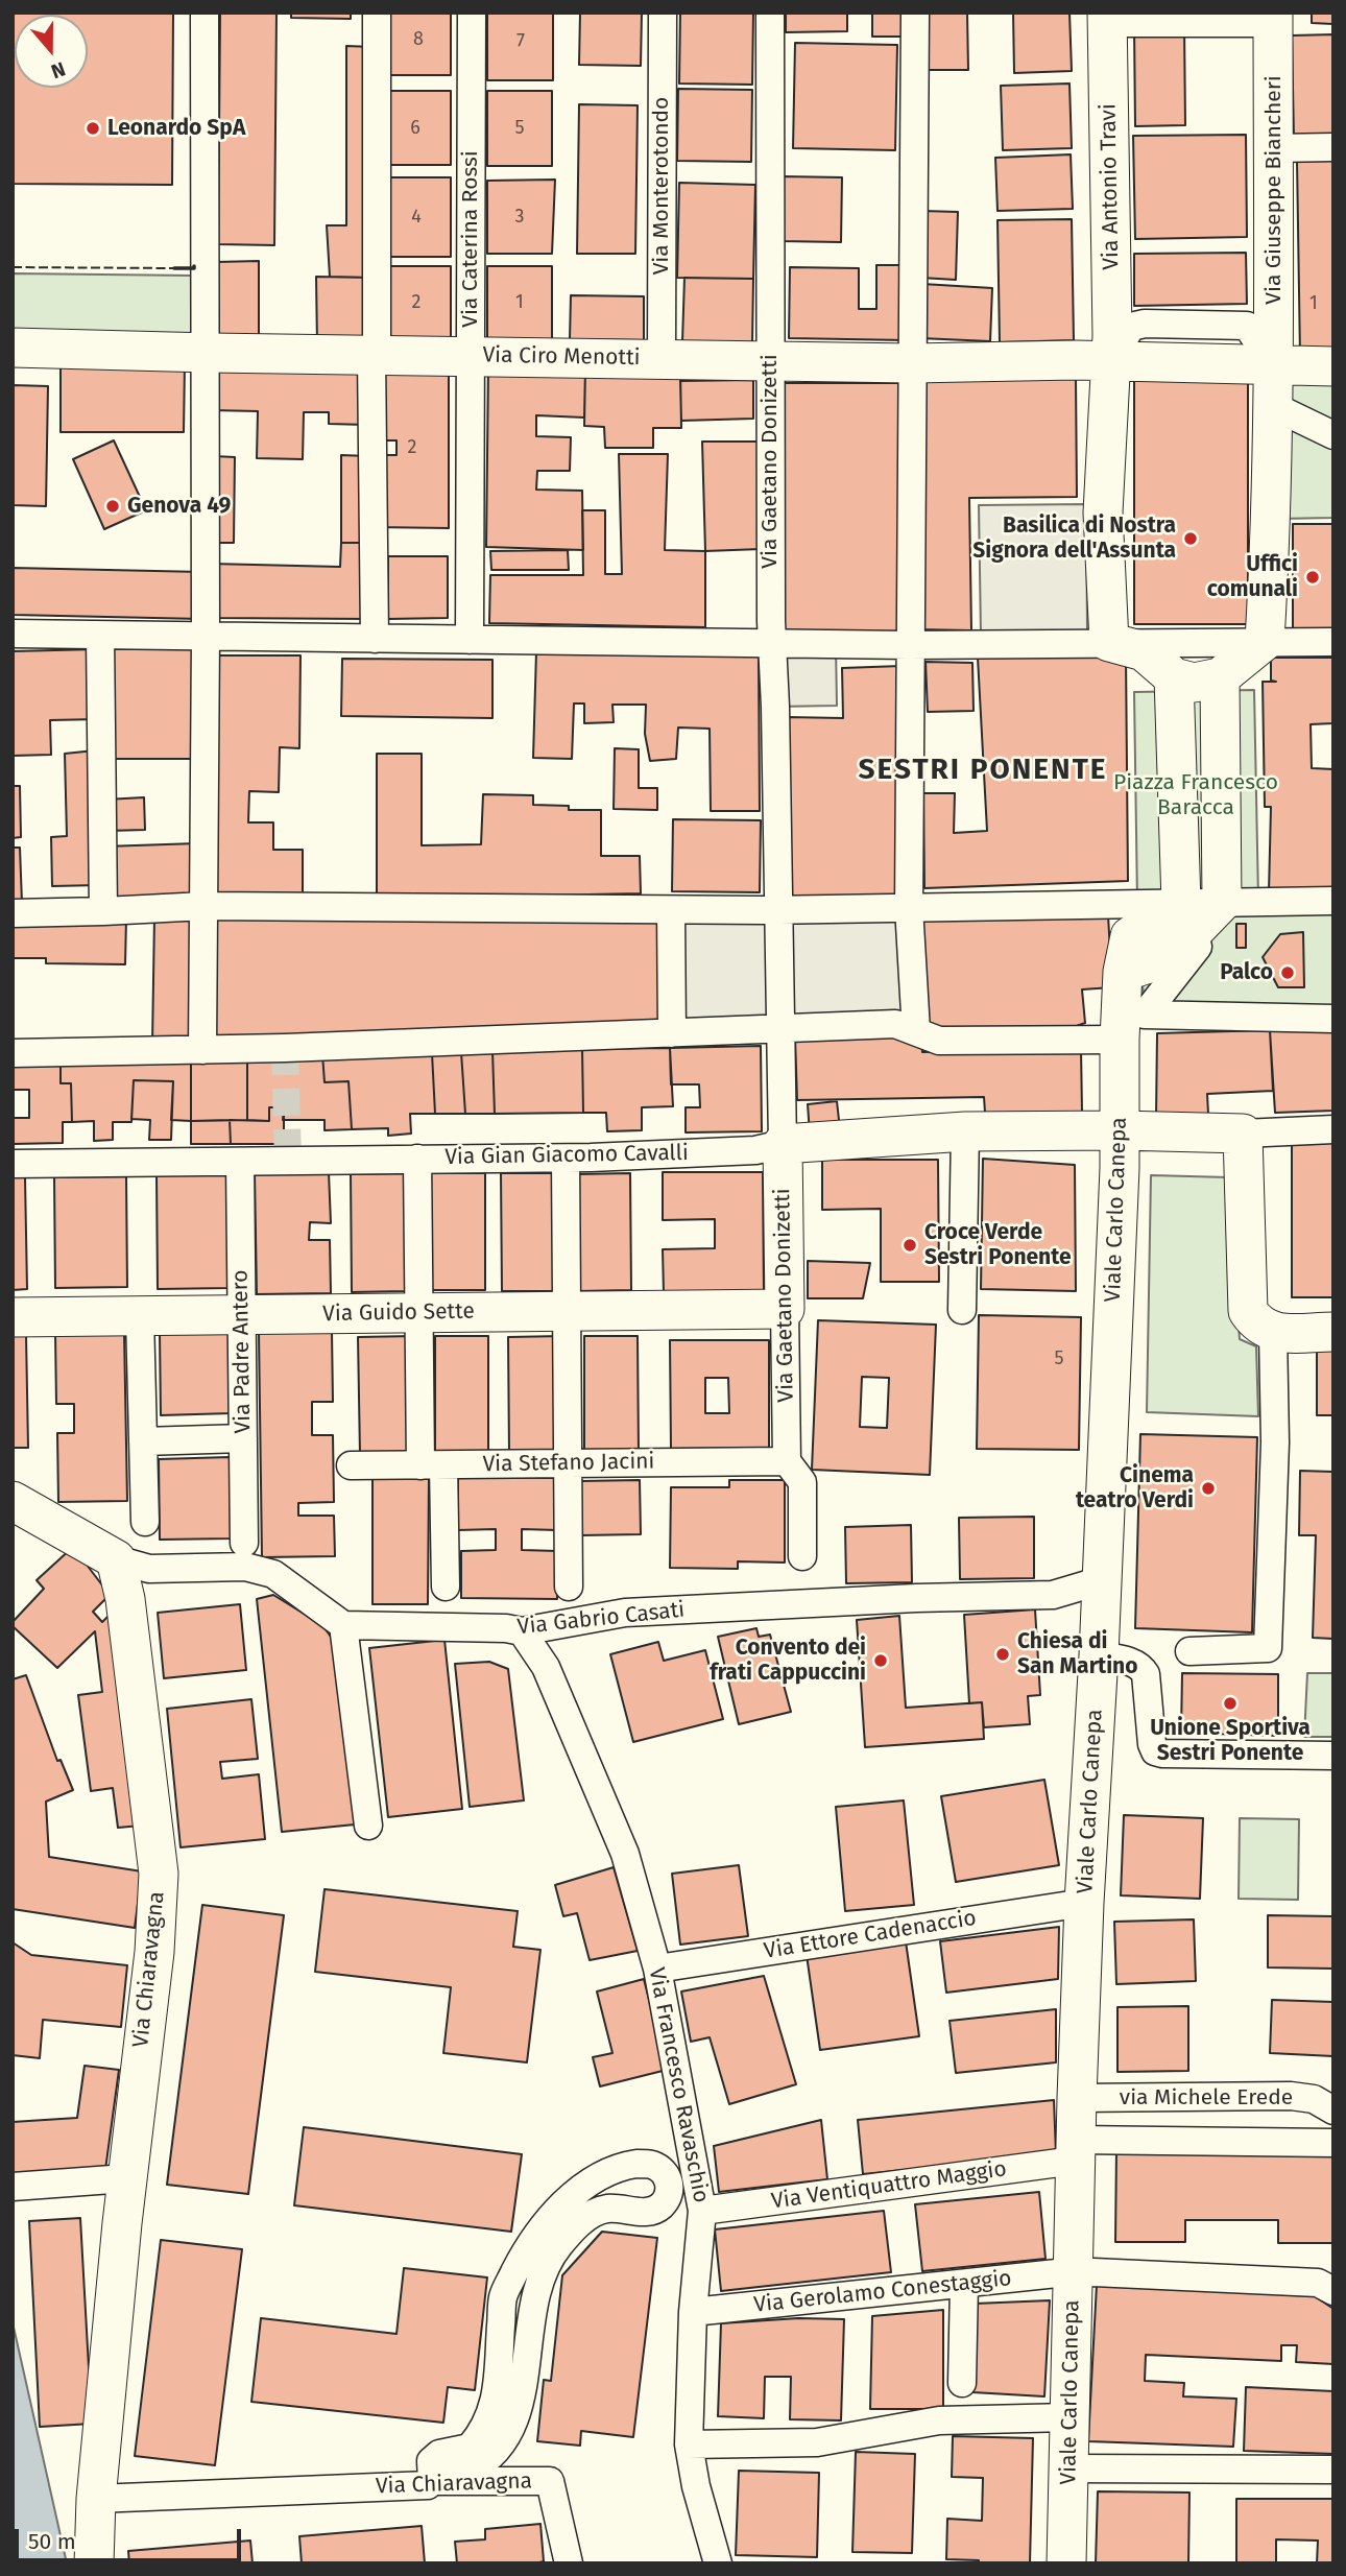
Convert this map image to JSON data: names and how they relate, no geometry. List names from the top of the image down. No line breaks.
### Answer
{"streets":{"street":["Via Monterotondo","Via Antonio Travi","Via Giuseppe Biancheri","Via Caterina Rossi","Via Ciro Menotti","Via Gaetano Donizetti","Via Gian Giacomo Cavalli","Viale Carlo Canepa","Via Guido Sette","Via Padre Antero","Via Stefano Jacini","Via Gabrio Casati","Via Ettore Cadenaccio","Via Chiaravagna","Via Francesco Ravaschio","via Michele Erede","Via Ventiquattro Maggio","Via Gerolamo Conestaggio"]},"crossings":[["Via Monterotondo","Via Ciro Menotti"],["Via Antonio Travi","Via Ciro Menotti"],["Via Giuseppe Biancheri","Via Ciro Menotti"],["Via Caterina Rossi","Via Ciro Menotti"],["Via Ciro Menotti","Via Gaetano Donizetti"],["Via Gaetano Donizetti","Via Gian Giacomo Cavalli"],["Via Gaetano Donizetti","Via Guido Sette"],["Via Gaetano Donizetti","Via Stefano Jacini"],["Via Gian Giacomo Cavalli","Viale Carlo Canepa"],["Via Gian Giacomo Cavalli","Via Padre Antero"],["Viale Carlo Canepa","Via Gabrio Casati"],["Viale Carlo Canepa","Via Ettore Cadenaccio"],["Viale Carlo Canepa","via Michele Erede"],["Viale Carlo Canepa","Via Ventiquattro Maggio"],["Viale Carlo Canepa","Via Gerolamo Conestaggio"],["Via Guido Sette","Via Padre Antero"],["Via Gabrio Casati","Via Francesco Ravaschio"],["Via Ettore Cadenaccio","Via Francesco Ravaschio"],["Via Francesco Ravaschio","Via Ventiquattro Maggio"],["Via Francesco Ravaschio","Via Gerolamo Conestaggio"]],"districts":["SESTRI PONENTE"],"parks":["Piazza Francesco Baracca"],"places":["Leonardo SpA","Genova 49","Basilica di Nostra Signora dell'Assunta","Uffici comunali","Palco","Croce Verde Sestri Ponente","Cinema teatro Verdi","Chiesa di San Martino","Convento dei frati Cappuccini","Unione Sportiva Sestri Ponente"],"house_numbers":["8","7","6","5","4","3","2","1","1","2","5"],"scale_bar":"50 m","north":"bottom"}
